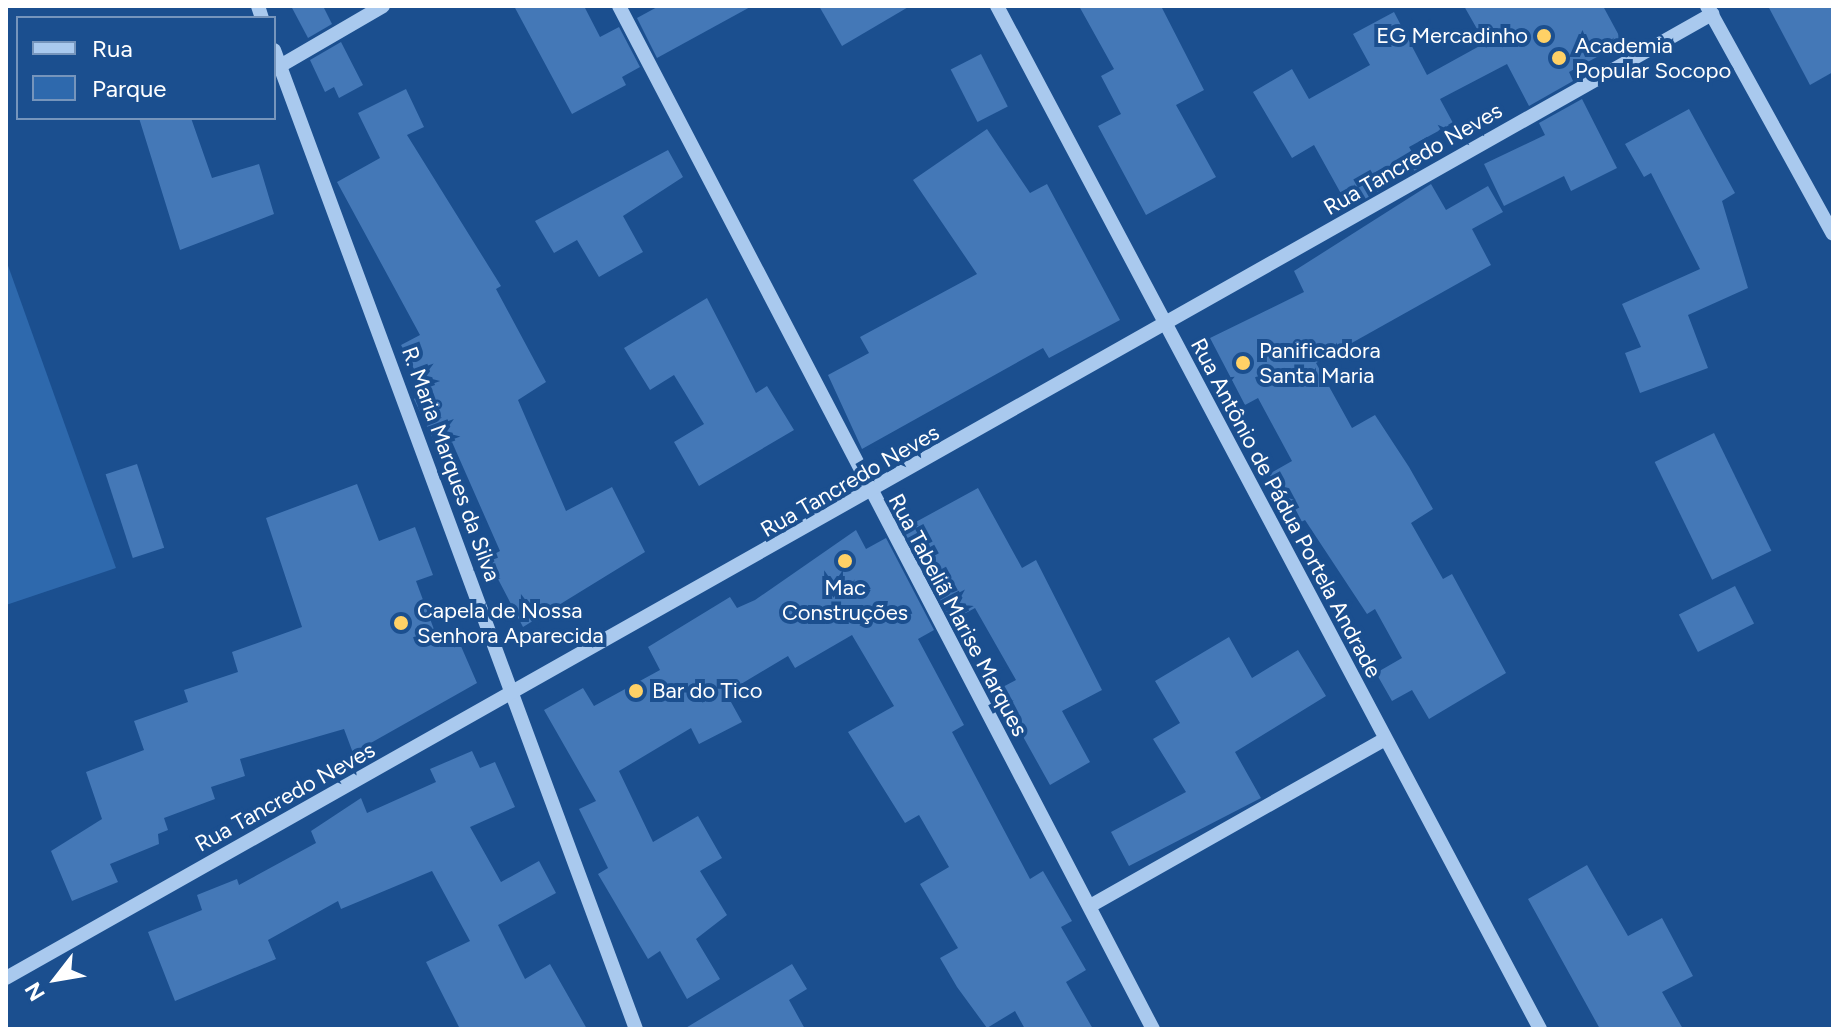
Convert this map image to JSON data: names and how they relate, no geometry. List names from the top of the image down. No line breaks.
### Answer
{"streets":{"street":["Rua Tancredo Neves","R. Maria Marques da Silva","Rua Antônio de Pádua Portela Andrade","Rua Tabeliã Marise Marques"]},"crossings":[["Rua Tancredo Neves","R. Maria Marques da Silva"],["Rua Tancredo Neves","Rua Antônio de Pádua Portela Andrade"],["Rua Tancredo Neves","Rua Tabeliã Marise Marques"]],"places":["EG Mercadinho","Academia Popular Socopo","Panificadora Santa Maria","Mac Construções","Capela de Nossa Senhora Aparecida","Bar do Tico"],"legend":["Rua","Parque"],"north":"bottom left"}
